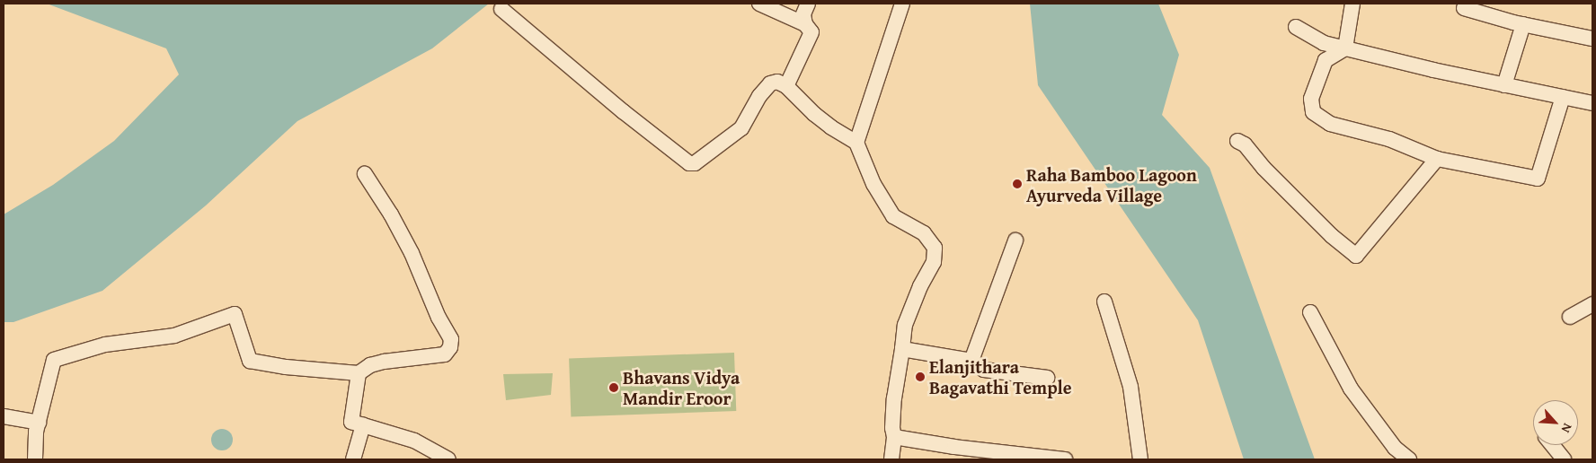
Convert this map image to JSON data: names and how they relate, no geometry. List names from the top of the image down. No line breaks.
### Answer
{"places":["Raha Bamboo Lagoon Ayurveda Village","Elanjithara Bagavathi Temple","Bhavans Vidya Mandir Eroor"],"north":"bottom right"}
